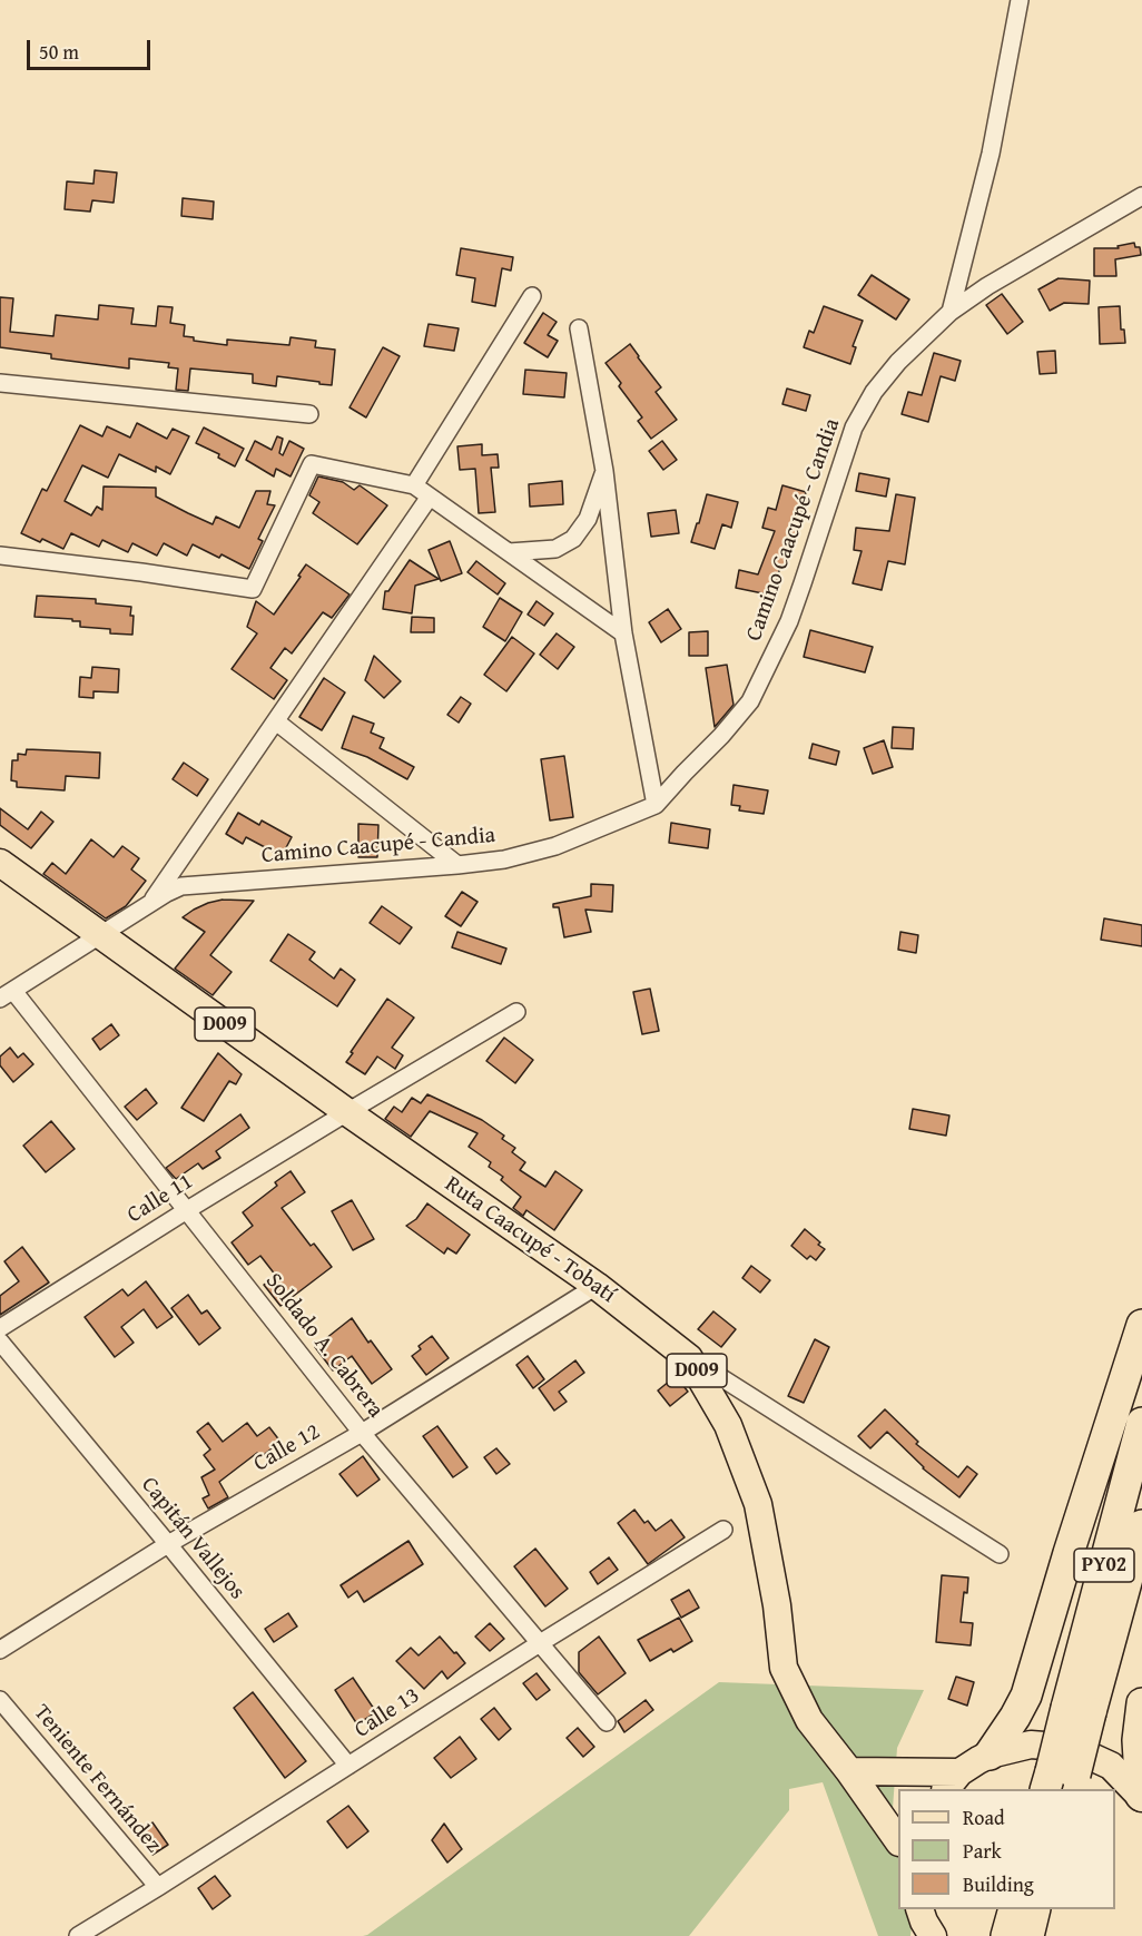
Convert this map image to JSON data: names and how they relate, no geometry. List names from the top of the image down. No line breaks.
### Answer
{"streets":{"highway":["PY02"],"main road":["D009","Ruta Caacupé - Tobatí"],"street":["Camino Caacupé - Candia","Calle 11","Soldado A. Cabrera","Calle 12","Capitán Vallejos","Calle 13","Teniente Fernández"]},"crossings":[["Camino Caacupé - Candia","Ruta Caacupé - Tobatí"],["Camino Caacupé - Candia","Soldado A. Cabrera"],["Calle 11","Ruta Caacupé - Tobatí"],["Calle 11","Soldado A. Cabrera"],["Ruta Caacupé - Tobatí","Calle 12"],["Soldado A. Cabrera","Calle 12"],["Soldado A. Cabrera","Calle 13"],["Calle 12","Capitán Vallejos"],["Capitán Vallejos","Calle 13"],["Calle 13","Teniente Fernández"]],"legend":["Road","Park","Building"],"scale_bar":"50 m"}
